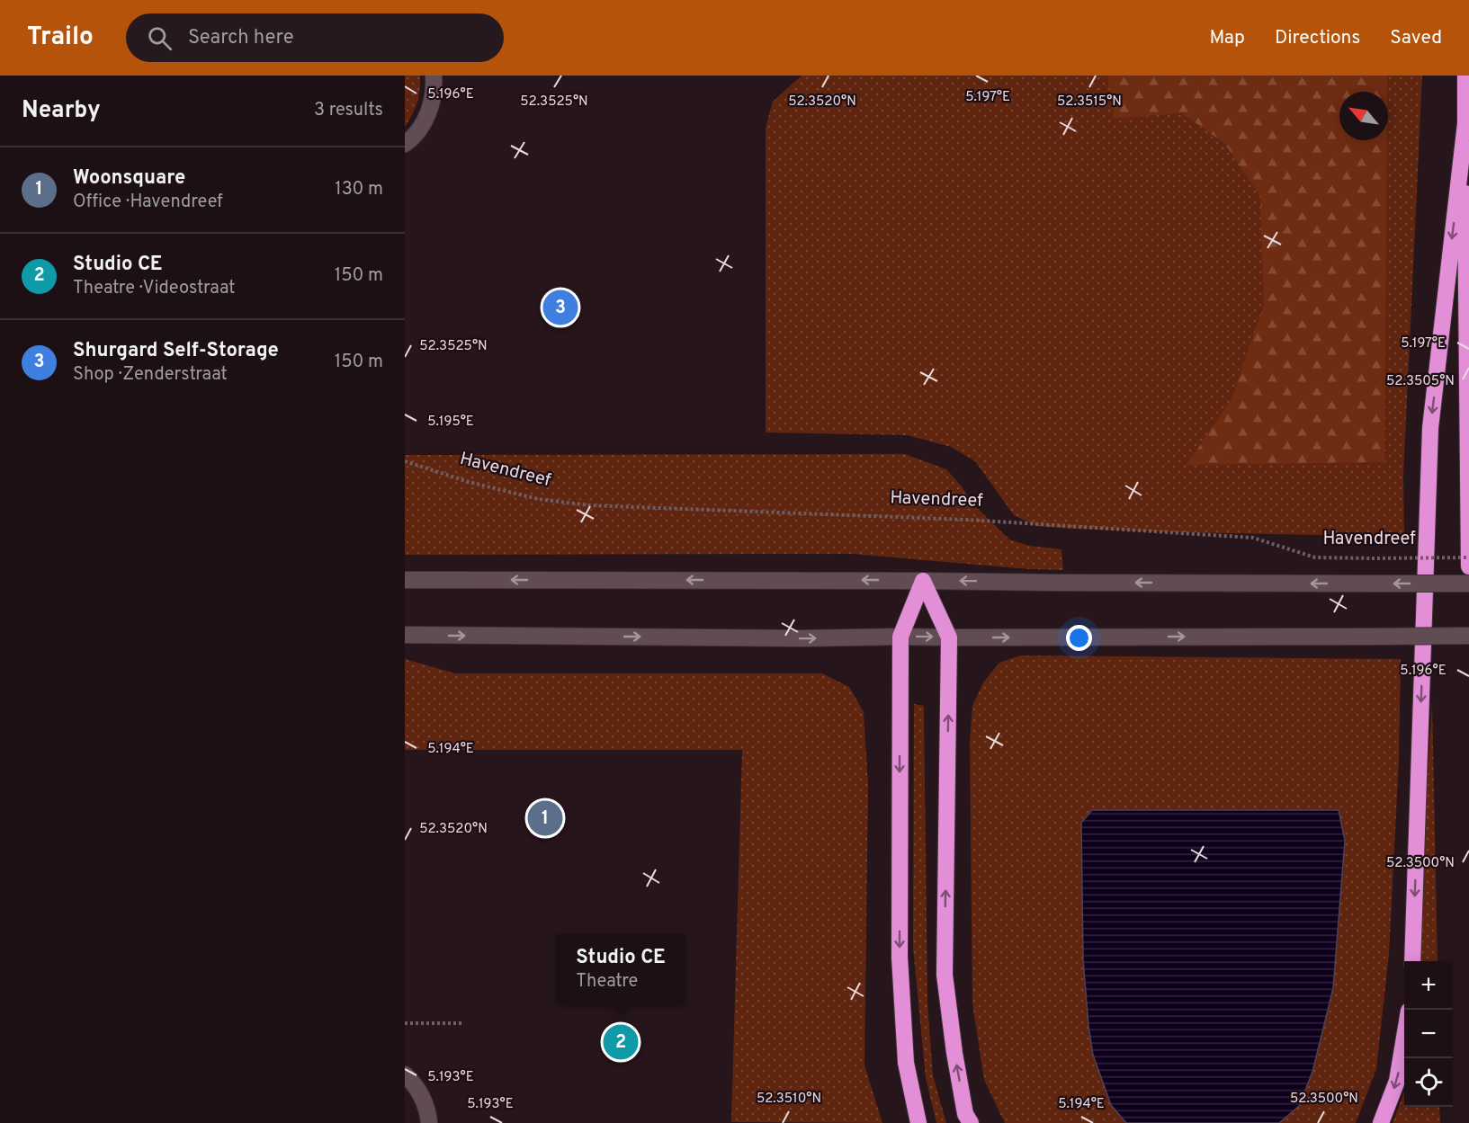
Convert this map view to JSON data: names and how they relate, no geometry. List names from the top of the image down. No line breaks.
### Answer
{"streets":{"path":["Havendreef"]},"north":"top left","page":{"header":"Trailo","search":"Search here","nav":["Map","Directions","Saved"],"heading":["Nearby","3 results"],"list":[{"mark":"1","name":"Woonsquare","note":"Office · Havendreef","value":"130 m"},{"mark":"2","name":"Studio CE","note":"Theatre · Videostraat","value":"150 m"},{"mark":"3","name":"Shurgard Self-Storage","note":"Shop · Zenderstraat","value":"150 m"}],"pins":["3","1","2"],"popup":["Studio CE","Theatre"],"map_buttons":["+","−"]},"coordinates":["5.196°E","5.197°E","52.3525°N","52.3520°N","52.3515°N","52.3505°N","5.195°E","5.194°E","52.3500°N","5.193°E","52.3510°N"]}
